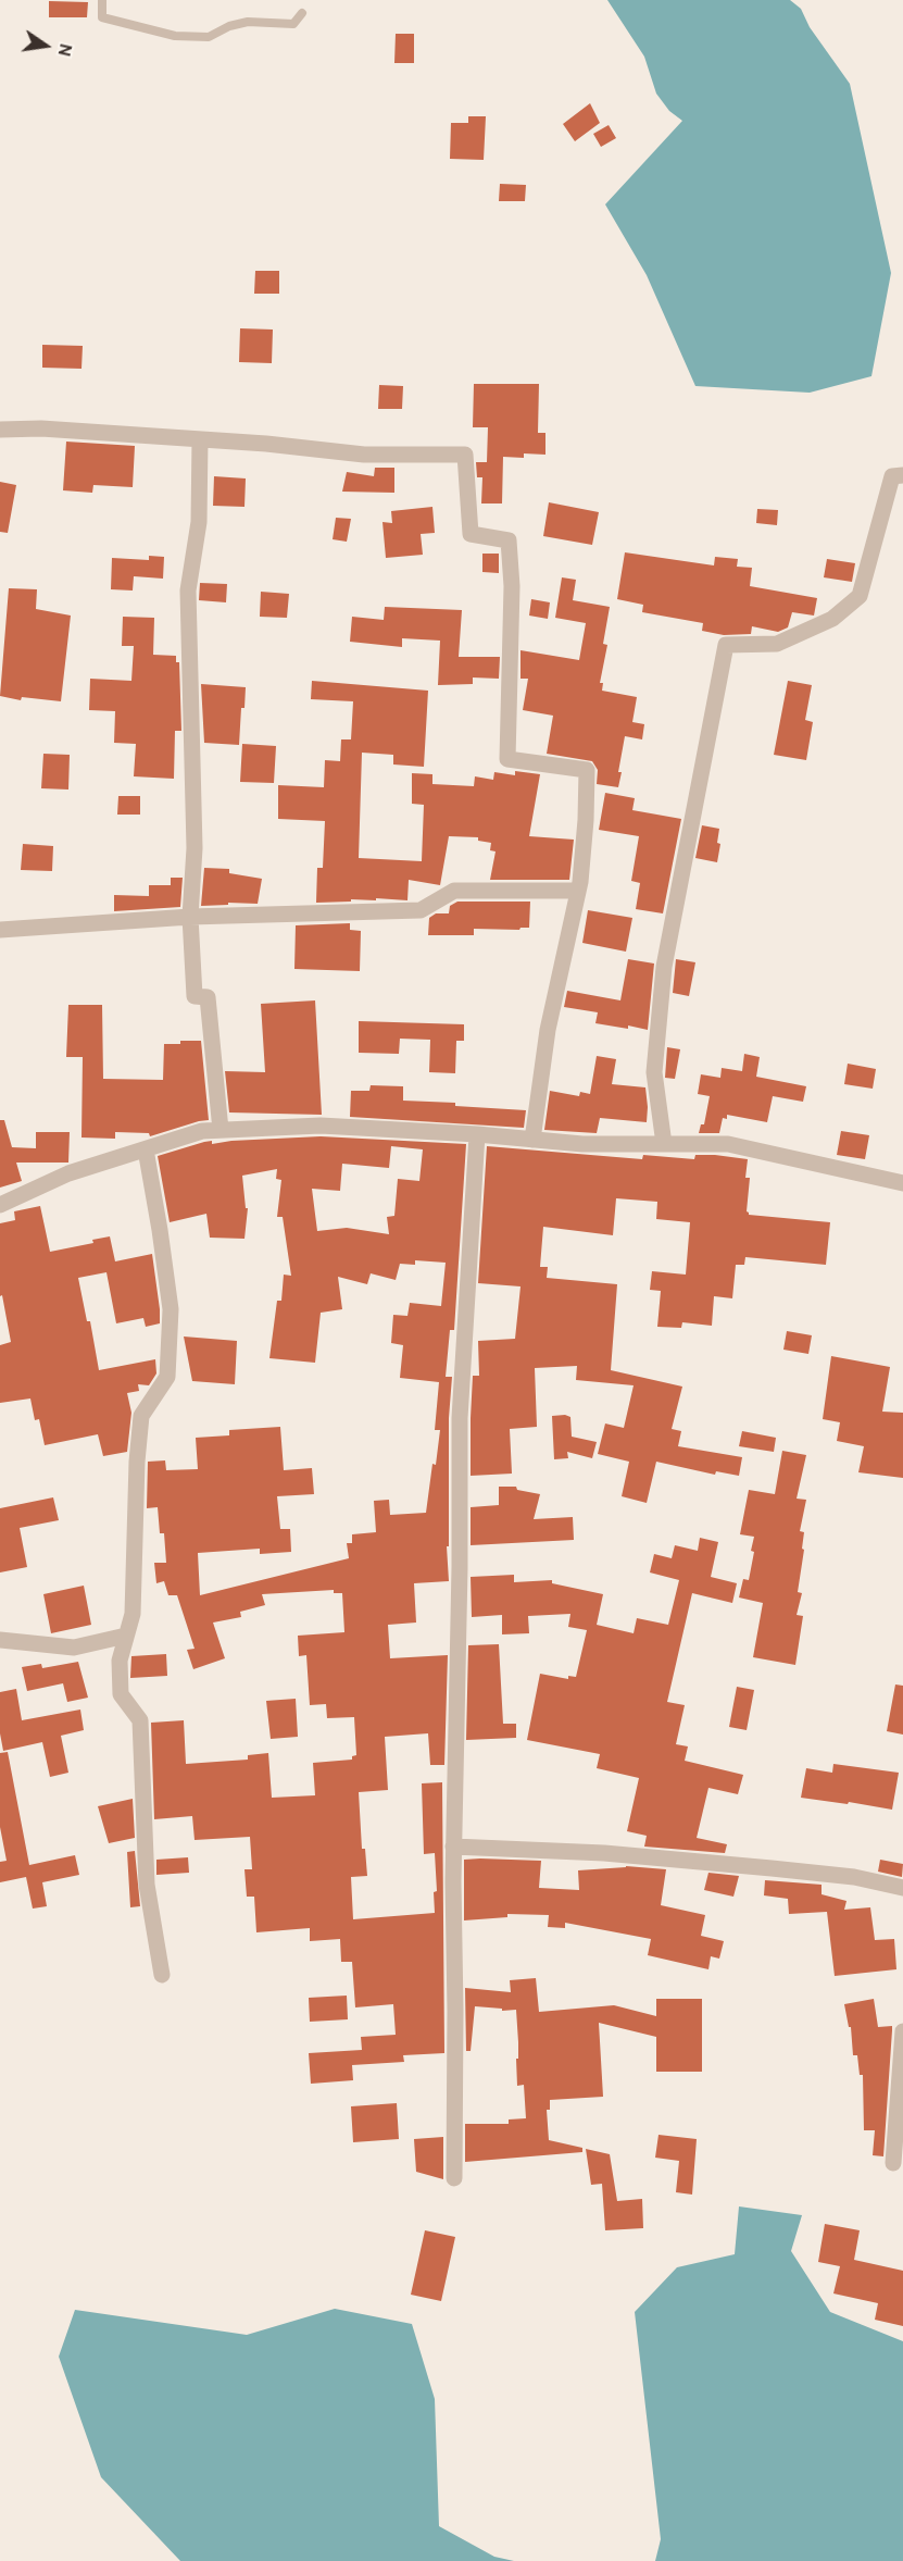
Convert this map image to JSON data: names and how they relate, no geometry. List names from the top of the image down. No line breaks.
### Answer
{"north":"right"}
